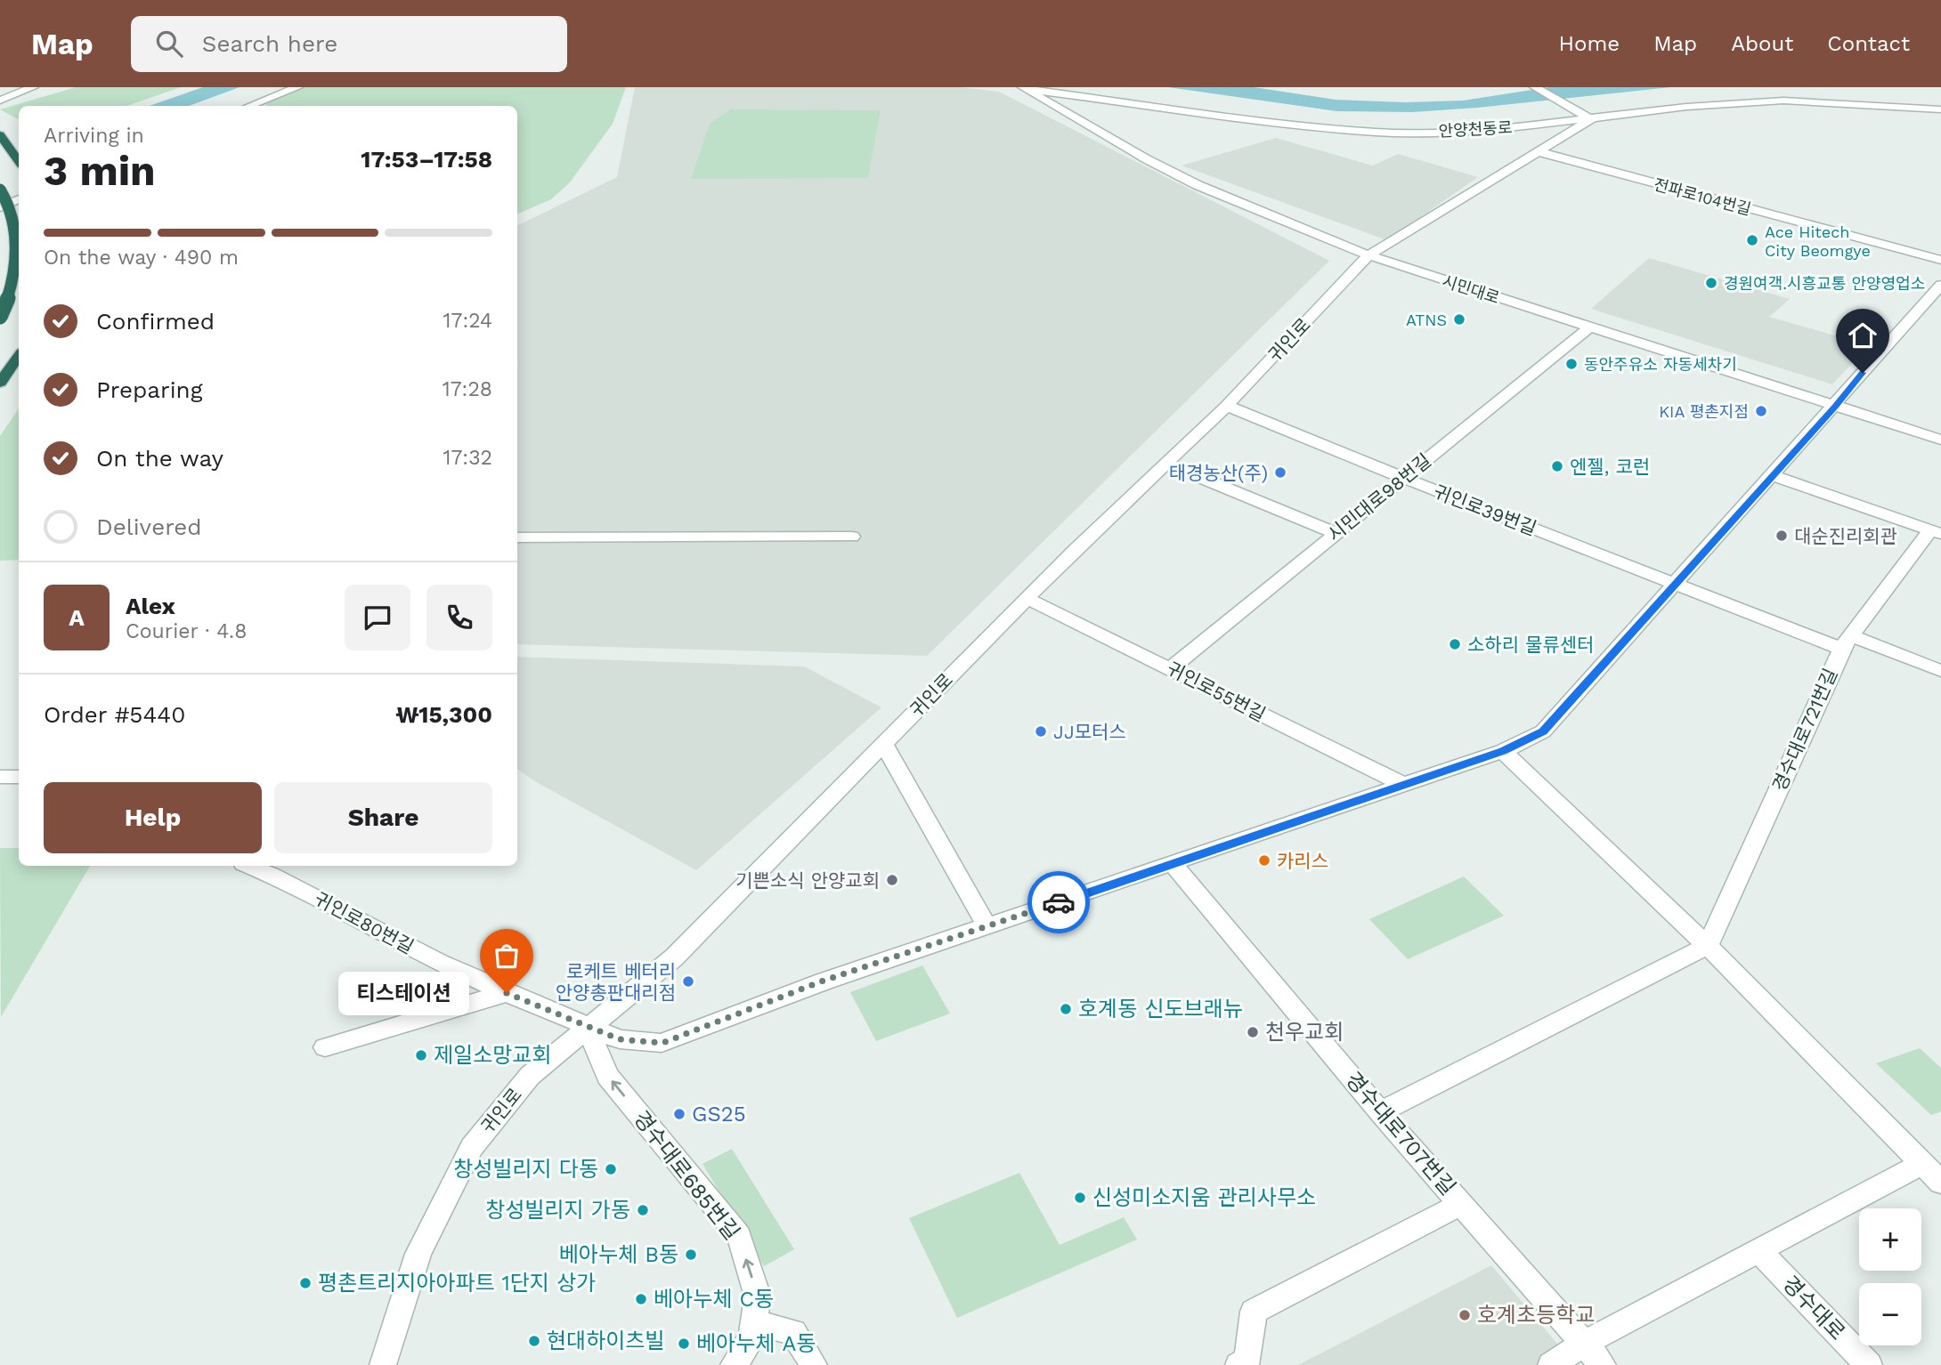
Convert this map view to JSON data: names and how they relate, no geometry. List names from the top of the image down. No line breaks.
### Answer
{"streets":{"street":["안양천동로","전파로104번길","시민대로","귀인로","시민대로98번길","귀인로39번길","귀인로55번길","경수대로721번길","귀인로80번길","경수대로707번길","경수대로685번길","경수대로"]},"crossings":[["안양천동로","시민대로"],["안양천동로","귀인로"],["전파로104번길","귀인로"],["시민대로","귀인로"],["시민대로","시민대로98번길"],["시민대로","귀인로80번길"],["귀인로","귀인로39번길"],["귀인로","귀인로55번길"],["귀인로","귀인로80번길"],["귀인로","경수대로685번길"],["시민대로98번길","귀인로39번길"],["시민대로98번길","귀인로55번길"],["귀인로39번길","경수대로721번길"],["귀인로39번길","귀인로80번길"],["귀인로55번길","귀인로80번길"],["귀인로80번길","경수대로707번길"],["귀인로80번길","경수대로685번길"]],"one_way":["경수대로685번길"],"places":["Ace Hitech City Beomgye","경원여객.시흥교통 안양영업소","ATNS","동안주유소 자동세차기","KIA 평촌지점","엔젤, 코런","태경농산(주)","대순진리회관","소하리 물류센터","JJ모터스","카리스","기쁜소식 안양교회","로케트 베터리 안양총판대리점","티스테이션","호계동 신도브래뉴","천우교회","제일소망교회","GS25","창성빌리지 다동","신성미소지움 관리사무소","창성빌리지 가동","베아누체 B동","평촌트리지아아파트 1단지 상가","베아누체 C동","호계초등학교","현대하이츠빌","베아누체 A동"],"page":{"header":"Map","search":"Search here","nav":["Home","Map","About","Contact"],"heading":["3 min","Arriving in","17:53–17:58"],"panel":["Alex","Courier · 4.8","Order #5440","₩15,300"],"bar":"On the way · 490 m","list":[["Confirmed","17:24"],["Preparing","17:28"],["On the way","17:32"],"Delivered"],"round":"A","buttons":["Help","Share"],"bubble":"티스테이션","map_buttons":["+","−"]}}
